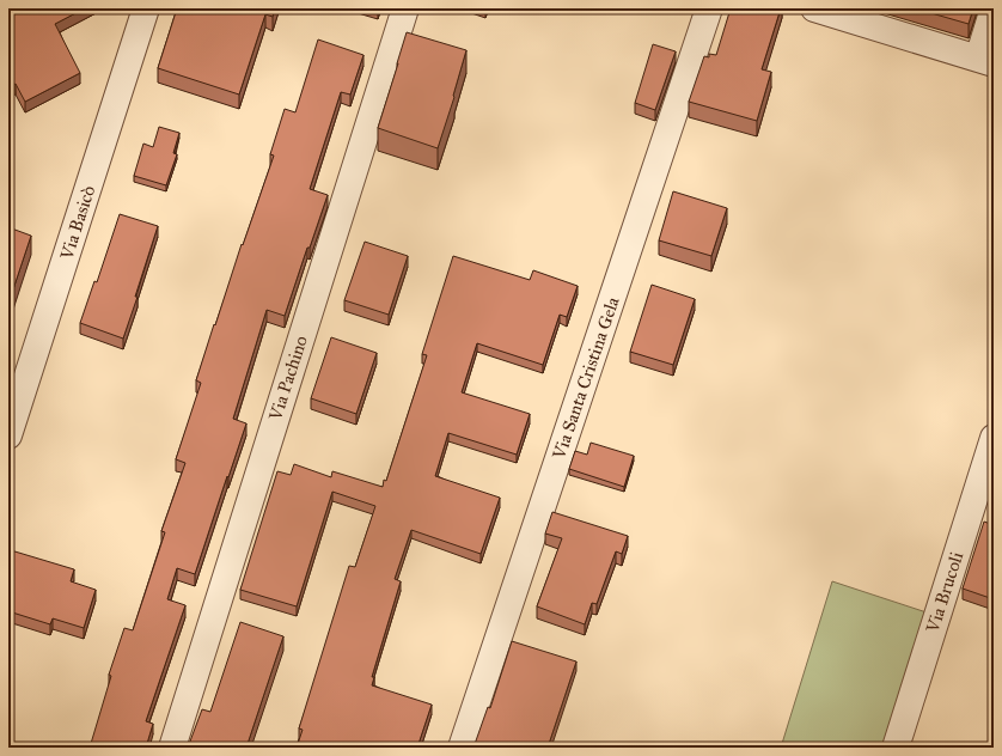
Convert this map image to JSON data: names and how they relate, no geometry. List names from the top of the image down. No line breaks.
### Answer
{"streets":{"street":["Via Basicò","Via Pachino","Via Santa Cristina Gela","Via Brucoli"]}}
